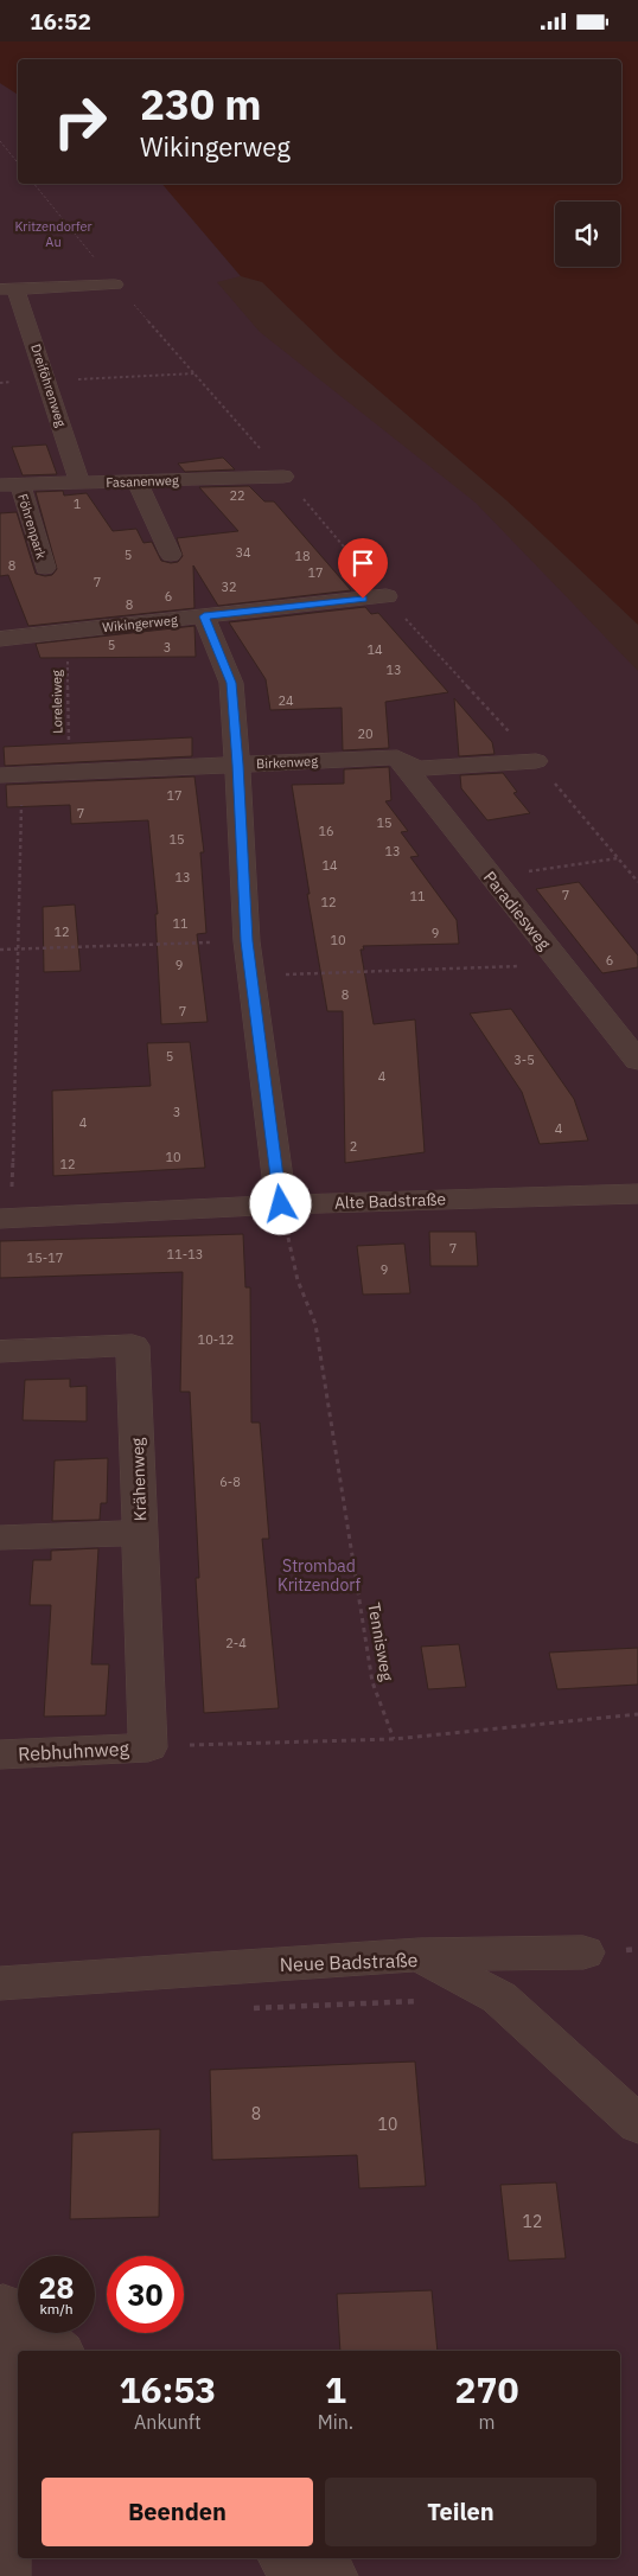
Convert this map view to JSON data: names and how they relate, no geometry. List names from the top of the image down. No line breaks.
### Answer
{"streets":{"street":["Dreiföhrenweg","Fasanenweg","Föhrenpark","Wikingerweg","Birkenweg","Paradiesweg","Alte Badstraße","Krähenweg","Rebhuhnweg","Neue Badstraße"],"path":["Loreleiweg","Tennisweg"]},"crossings":[["Dreiföhrenweg","Fasanenweg"],["Fasanenweg","Föhrenpark"],["Wikingerweg","Loreleiweg"],["Loreleiweg","Birkenweg"],["Birkenweg","Paradiesweg"],["Alte Badstraße","Tennisweg"],["Krähenweg","Rebhuhnweg"]],"parks":["Kritzendorfer Au","Strombad Kritzendorf"],"house_numbers":["22","1","34","5","18","8","17","7","32","6","8","5","3","14","13","24","20","17","7","15","16","15","13","14","13","7","11","12","11","12","9","10","6","9","8","7","5","3-5","4","3","4","4","2","10","12","7","11-13","15-17","9","10-12","6-8","2-4","8","10","12"],"page":{"status":"16:52","turn":["230 m","Wikingerweg"],"speed":"28 km/h","limit":"30","eta":["16:53","Ankunft","1","Min.","270","m"],"buttons":["Beenden","Teilen"]}}
